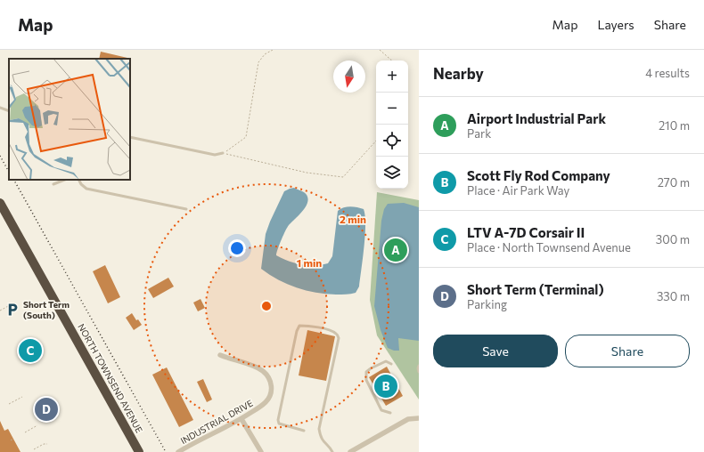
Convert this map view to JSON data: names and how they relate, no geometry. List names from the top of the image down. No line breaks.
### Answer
{"streets":{"highway":["NORTH TOWNSEND AVENUE"],"street":["INDUSTRIAL DRIVE"]},"places":{"parking":["Short Term (South)"]},"north":"bottom","page":{"header":"Map","nav":["Map","Layers","Share"],"heading":["Nearby","4 results"],"map_buttons":["+","−"],"list":[{"mark":"A","name":"Airport Industrial Park","note":"Park","value":"210 m"},{"mark":"B","name":"Scott Fly Rod Company","note":"Place · Air Park Way","value":"270 m"},{"mark":"C","name":"LTV A-7D Corsair II","note":"Place · North Townsend Avenue","value":"300 m"},{"mark":"D","name":"Short Term (Terminal)","note":"Parking","value":"330 m"}],"pins":["A","C","B","D"],"buttons":["Save","Share"]},"rings":["2 min","1 min"]}
